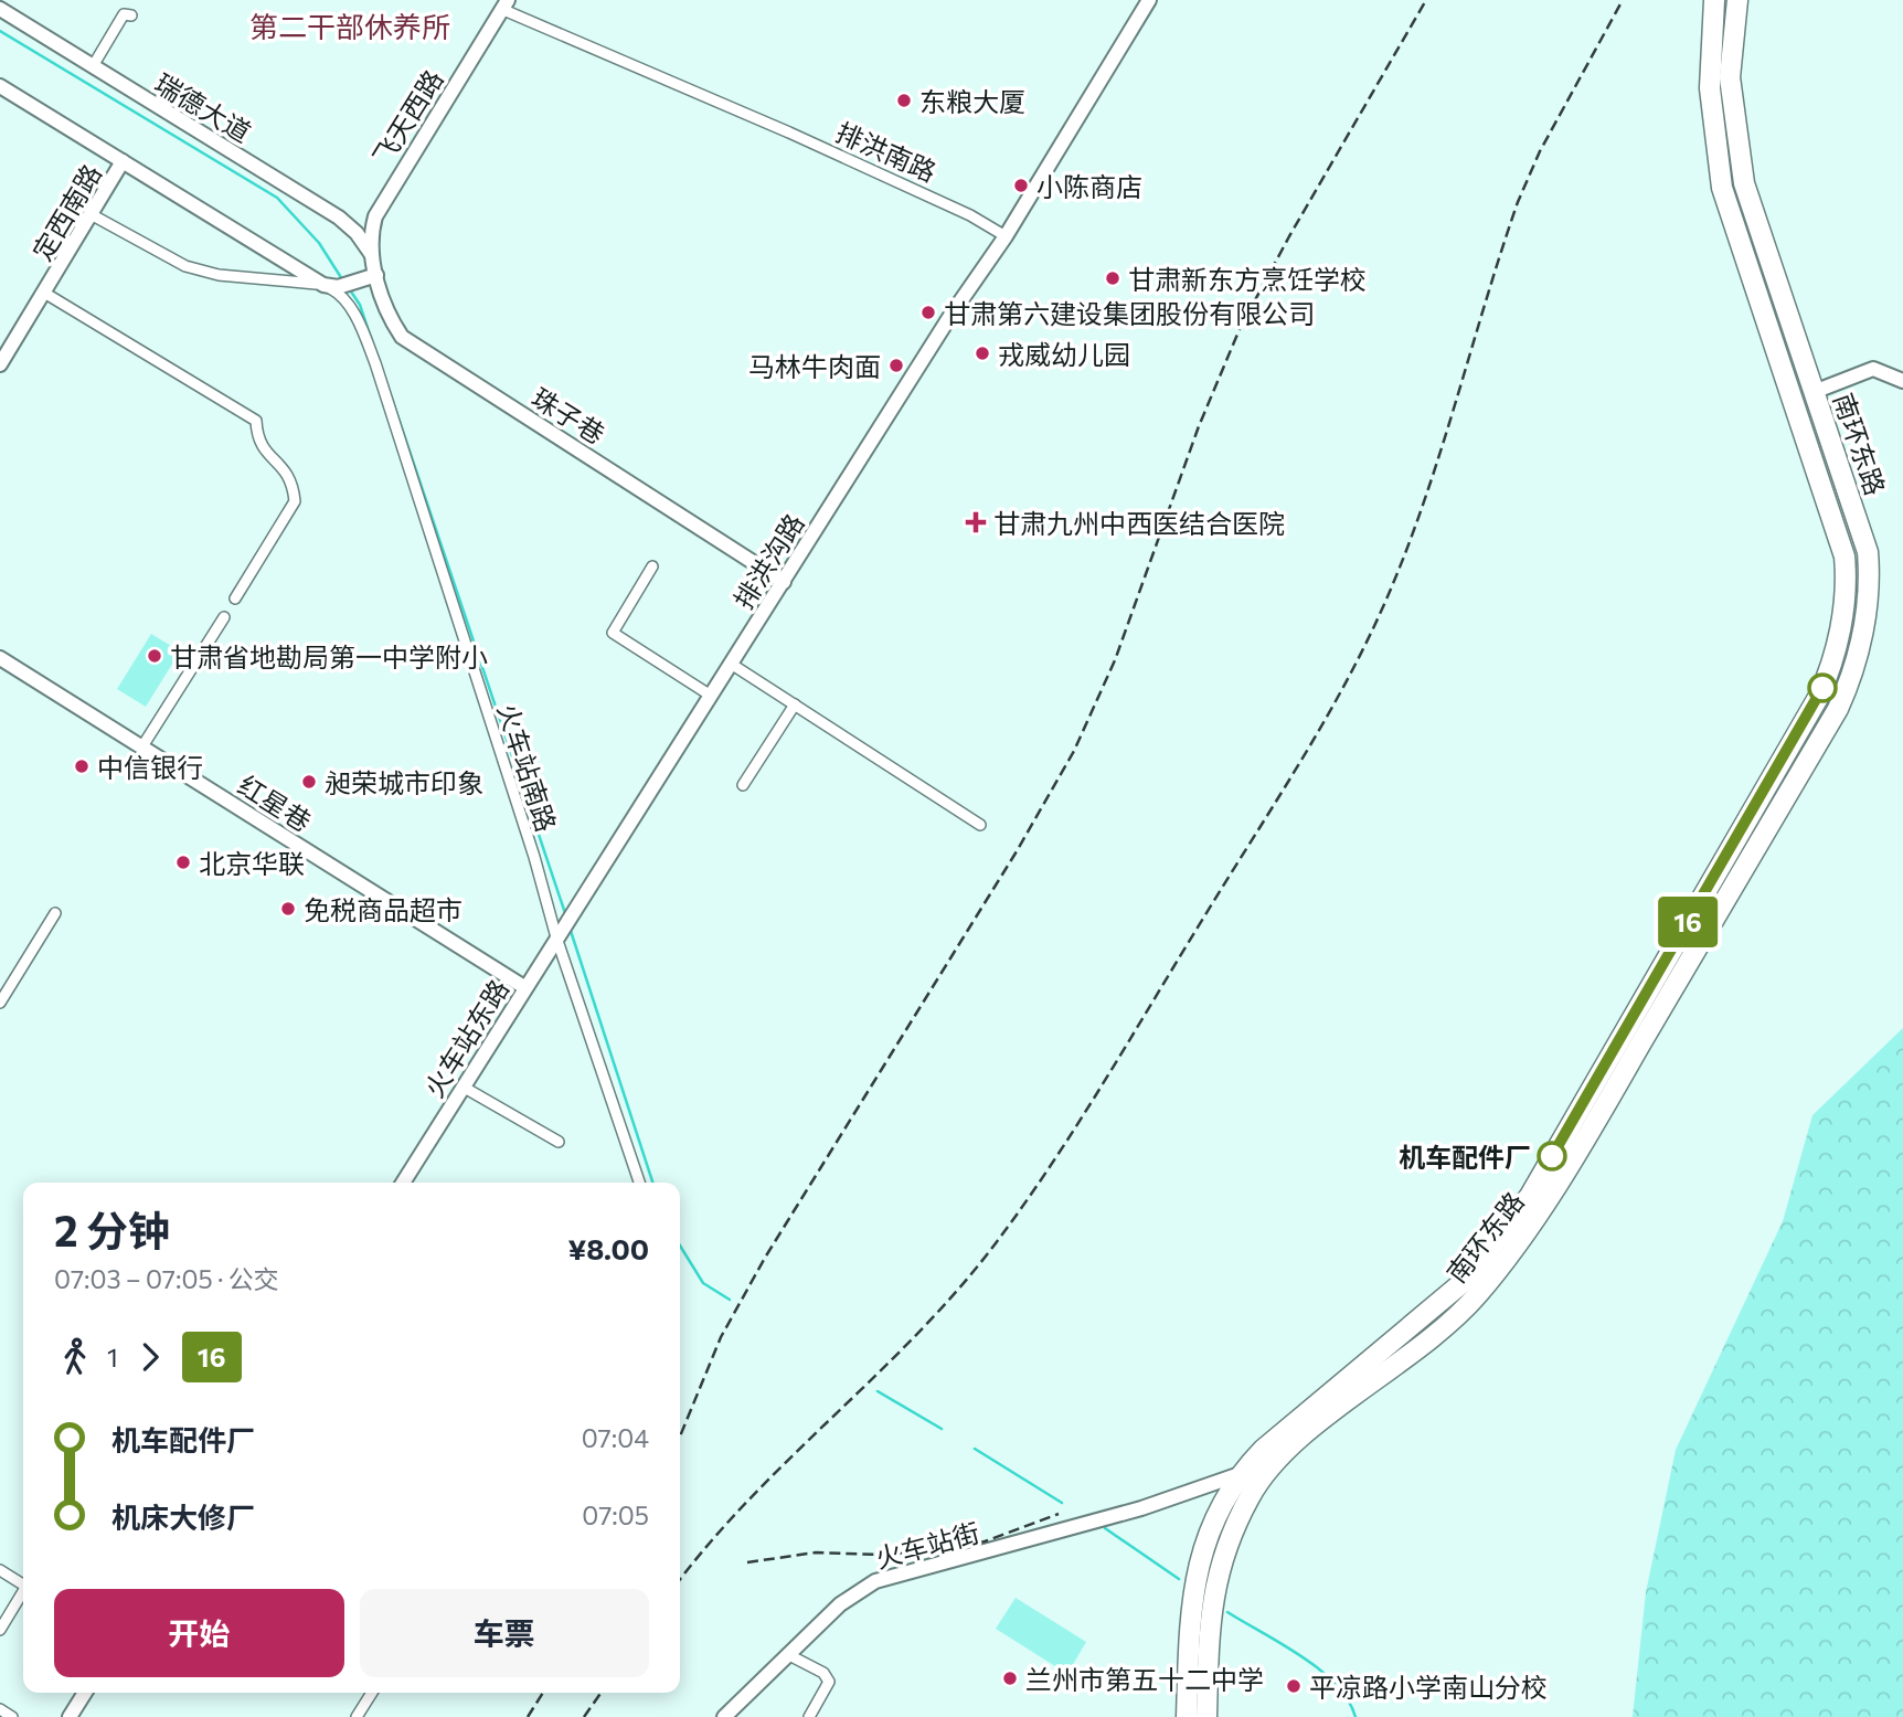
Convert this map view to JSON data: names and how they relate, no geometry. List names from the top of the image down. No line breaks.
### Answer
{"streets":{"highway":["南环东路"],"main road":["瑞德大道","飞天西路","定西南路","珠子巷","排洪沟路","红星巷","火车站东路","火车站街"],"street":["排洪南路","火车站南路"]},"crossings":[["瑞德大道","飞天西路"],["瑞德大道","珠子巷"],["飞天西路","排洪南路"],["飞天西路","珠子巷"],["排洪南路","排洪沟路"],["珠子巷","排洪沟路"],["南环东路","火车站街"],["排洪沟路","火车站东路"],["火车站南路","火车站东路"],["红星巷","火车站东路"]],"districts":["第二干部休养所"],"places":{"other":["东粮大厦","小陈商店","甘肃新东方烹饪学校","甘肃第六建设集团股份有限公司","戎威幼儿园","马林牛肉面","甘肃省地勘局第一中学附小","中信银行","昶荣城市印象","北京华联","免税商品超市","机车配件厂","兰州市第五十二中学","平凉路小学南山分校"],"health":["甘肃九州中西医结合医院"]},"lines":["bus line 16"],"page":{"on_map":"16","heading":["2 分钟","07:03 – 07:05 · 公交","¥8.00"],"legs":["1","16"],"list":[{"name":"机车配件厂","value":"07:04"},{"name":"机床大修厂","value":"07:05"}],"buttons":["开始","车票"]}}
